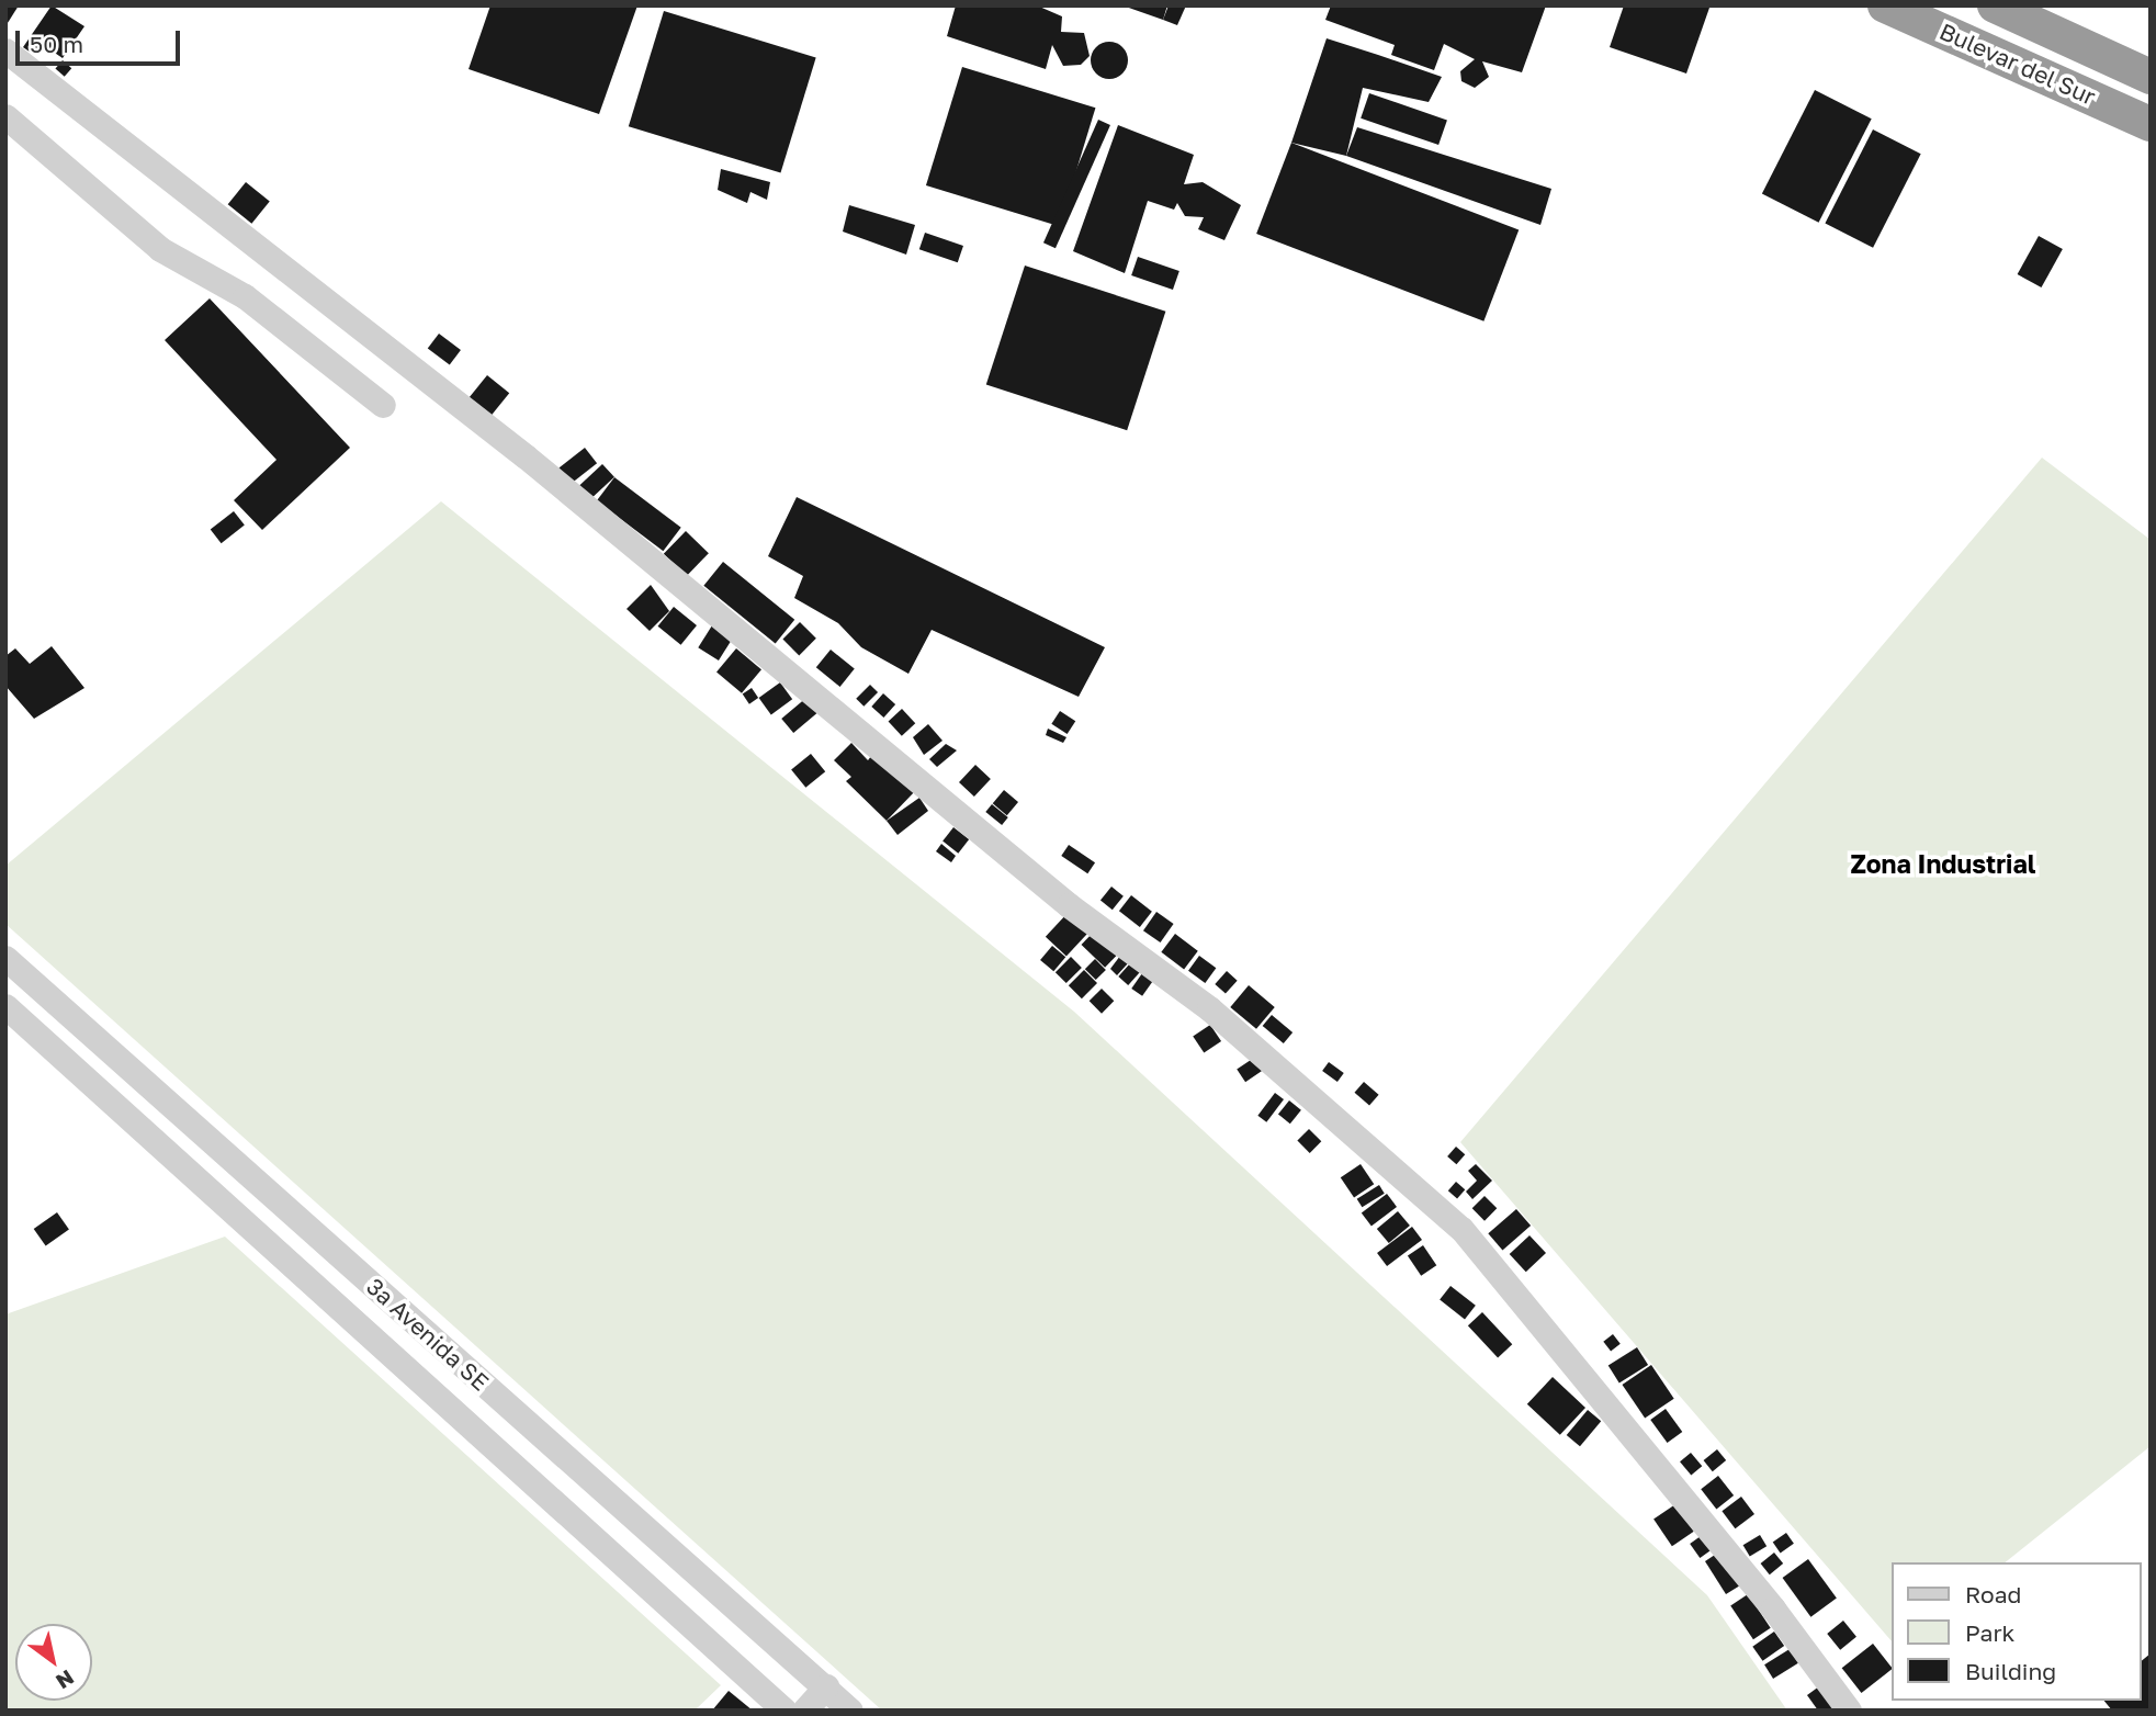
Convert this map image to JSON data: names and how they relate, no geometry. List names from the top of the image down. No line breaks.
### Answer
{"streets":{"highway":["Bulevar del Sur"],"street":["3a Avenida SE"]},"districts":["Zona Industrial"],"legend":["Road","Park","Building"],"scale_bar":"50 m","north":"bottom right"}
